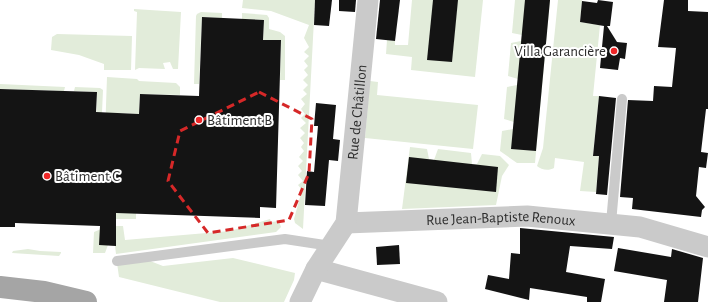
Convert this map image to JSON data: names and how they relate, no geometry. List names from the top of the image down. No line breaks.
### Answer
{"streets":{"street":["Rue de Châtillon","Rue Jean-Baptiste Renoux"]},"crossings":[["Rue de Châtillon","Rue Jean-Baptiste Renoux"]],"places":["Villa Garancière","Bâtiment B","Bâtiment C"]}
